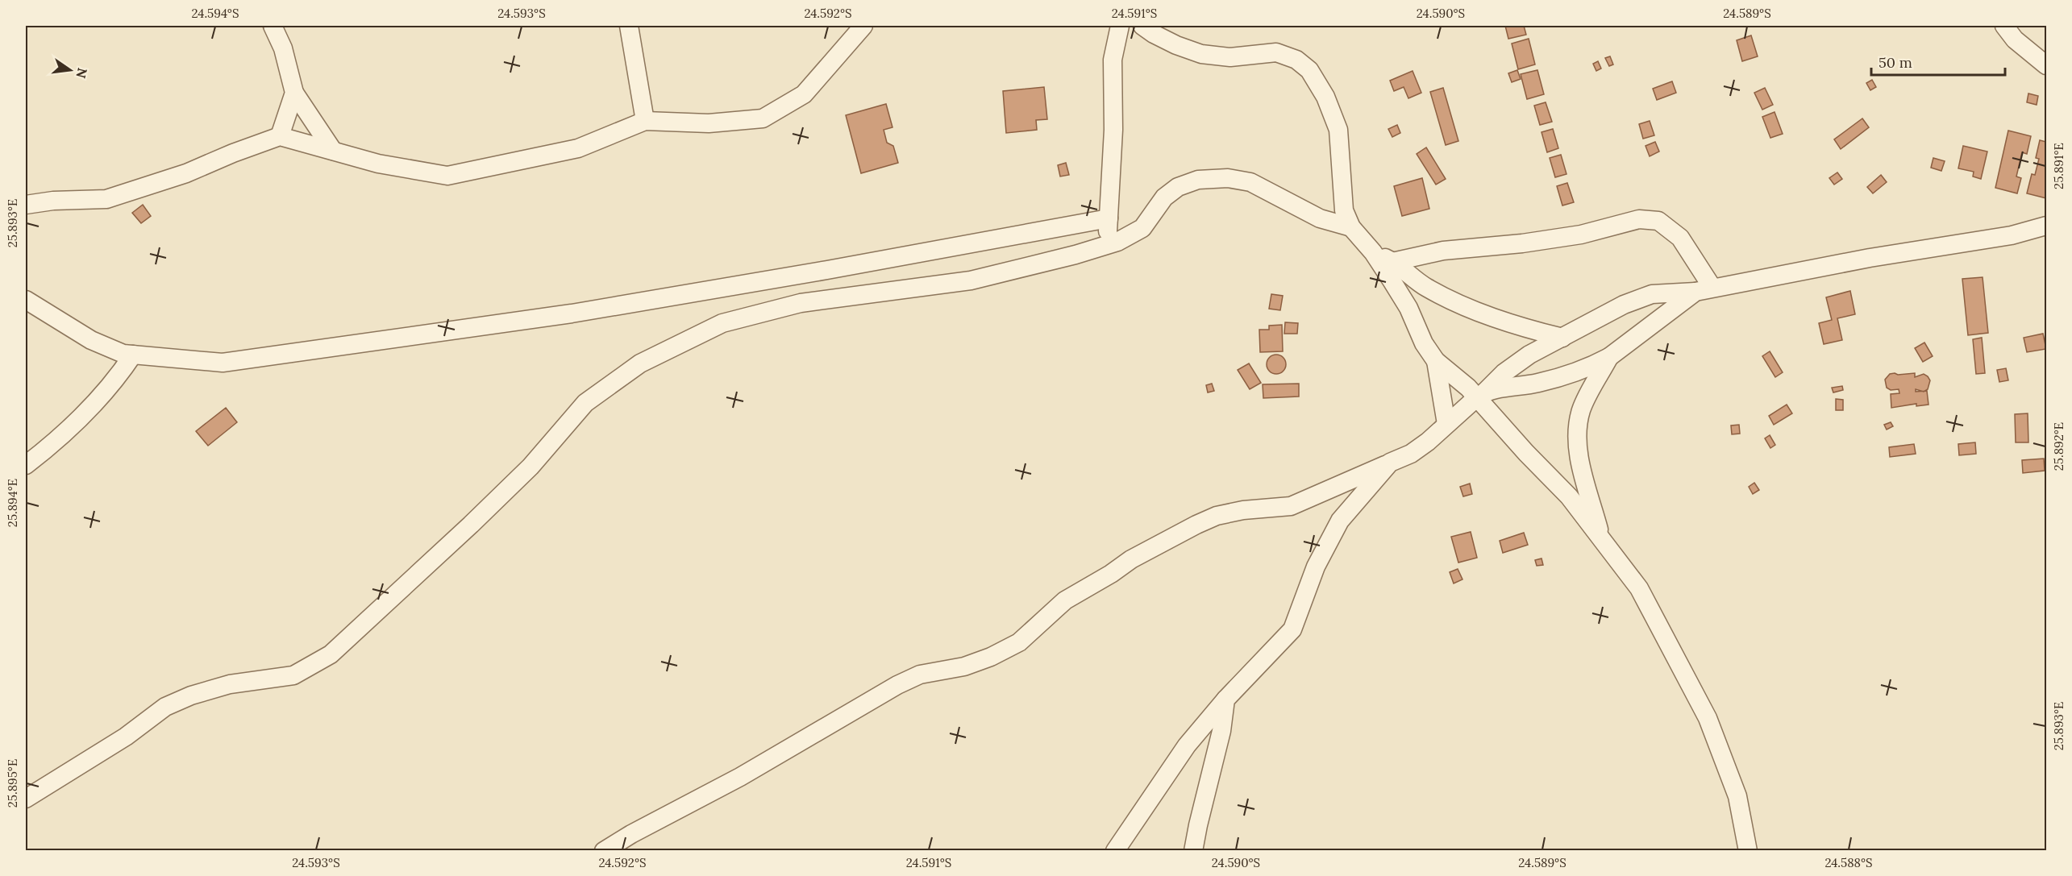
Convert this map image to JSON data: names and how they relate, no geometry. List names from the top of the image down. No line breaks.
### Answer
{"scale_bar":"50 m","north":"right","coordinates":["24.594°S","24.593°S","24.592°S","24.591°S","24.590°S","24.589°S","25.891°E","25.893°E","25.892°E","25.894°E","25.895°E","24.588°S"]}
